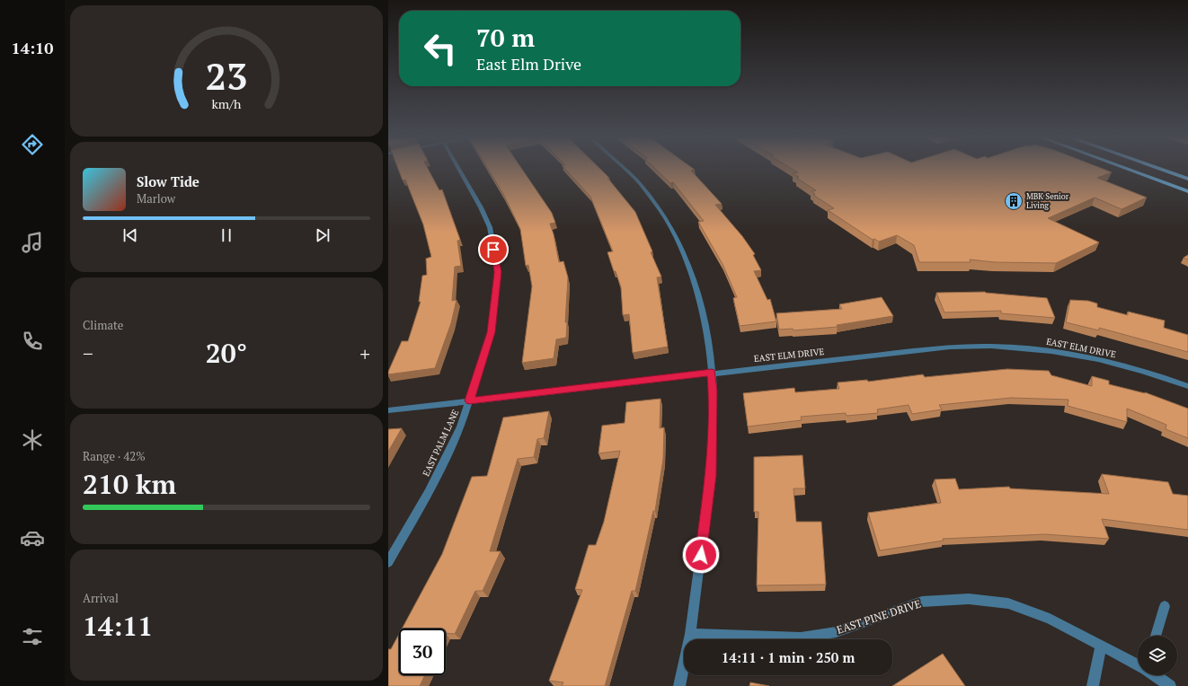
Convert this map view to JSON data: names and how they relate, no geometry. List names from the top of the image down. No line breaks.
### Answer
{"streets":{"street":["EAST ELM DRIVE","EAST PALM LANE","EAST PINE DRIVE"]},"crossings":[["EAST ELM DRIVE","EAST PALM LANE"]],"places":{"building":["MBK Senior Living"]},"page":{"tabs":"14:10","turn":["70 m","East Elm Drive"],"song":["Slow Tide","Marlow"],"tile":["Climate",["Range · 42%","210 km"],["Arrival","14:11"]],"heat":["−","20°","+"],"limit":"30","trip":"14:11 · 1 min · 250 m","gauge":["23","km/h"]}}
